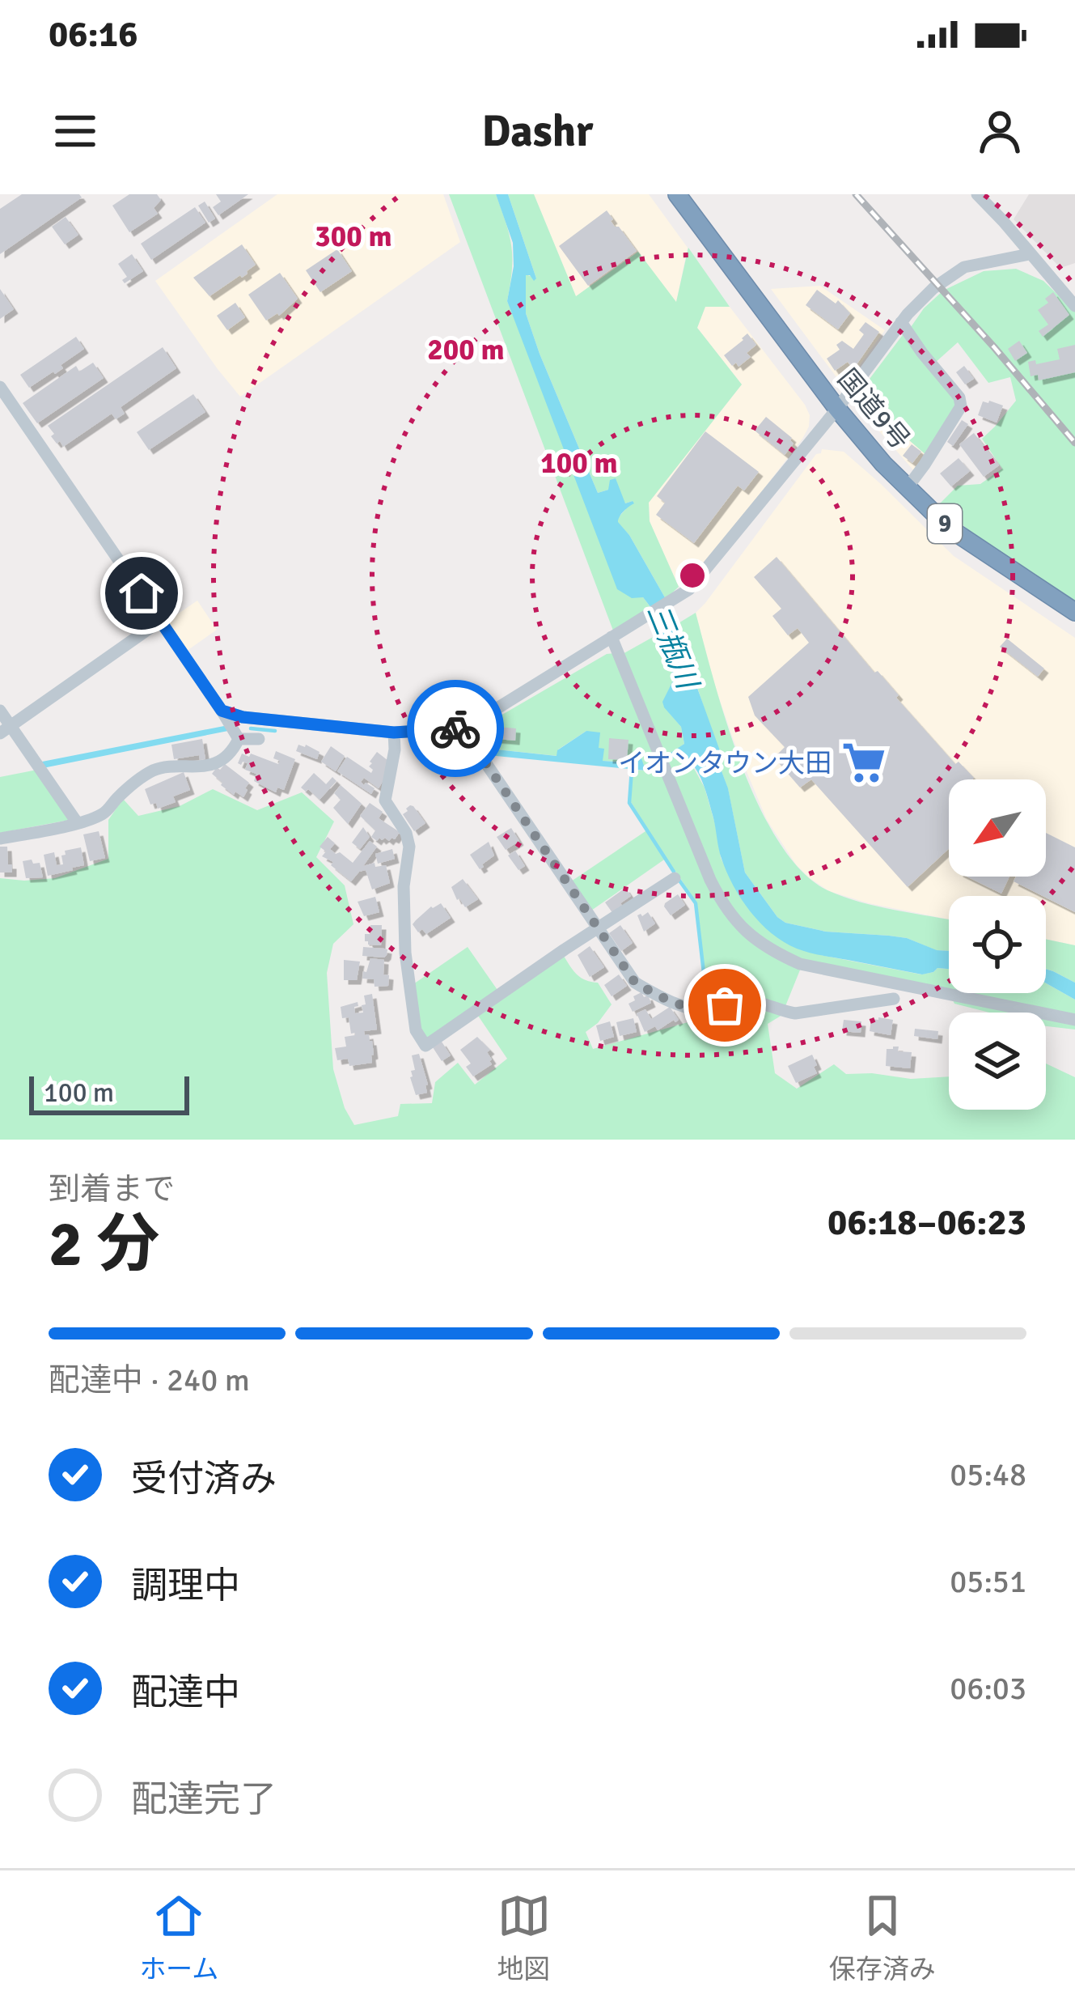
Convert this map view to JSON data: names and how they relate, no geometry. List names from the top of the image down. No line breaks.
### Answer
{"streets":{"highway":["国道9号","9"]},"water":["三瓶川"],"places":{"supermarket":["イオンタウン大田"]},"scale_bar":"100 m","north":"bottom left","page":{"status":"06:16","header":"Dashr","scale":"100 m","heading":["2 分","到着まで","06:18–06:23"],"bar":"配達中 · 240 m","list":[["受付済み","05:48"],["調理中","05:51"],["配達中","06:03"],"配達完了"],"tabs":["ホーム","地図","保存済み"]},"rings":["300 m","200 m","100 m"]}
